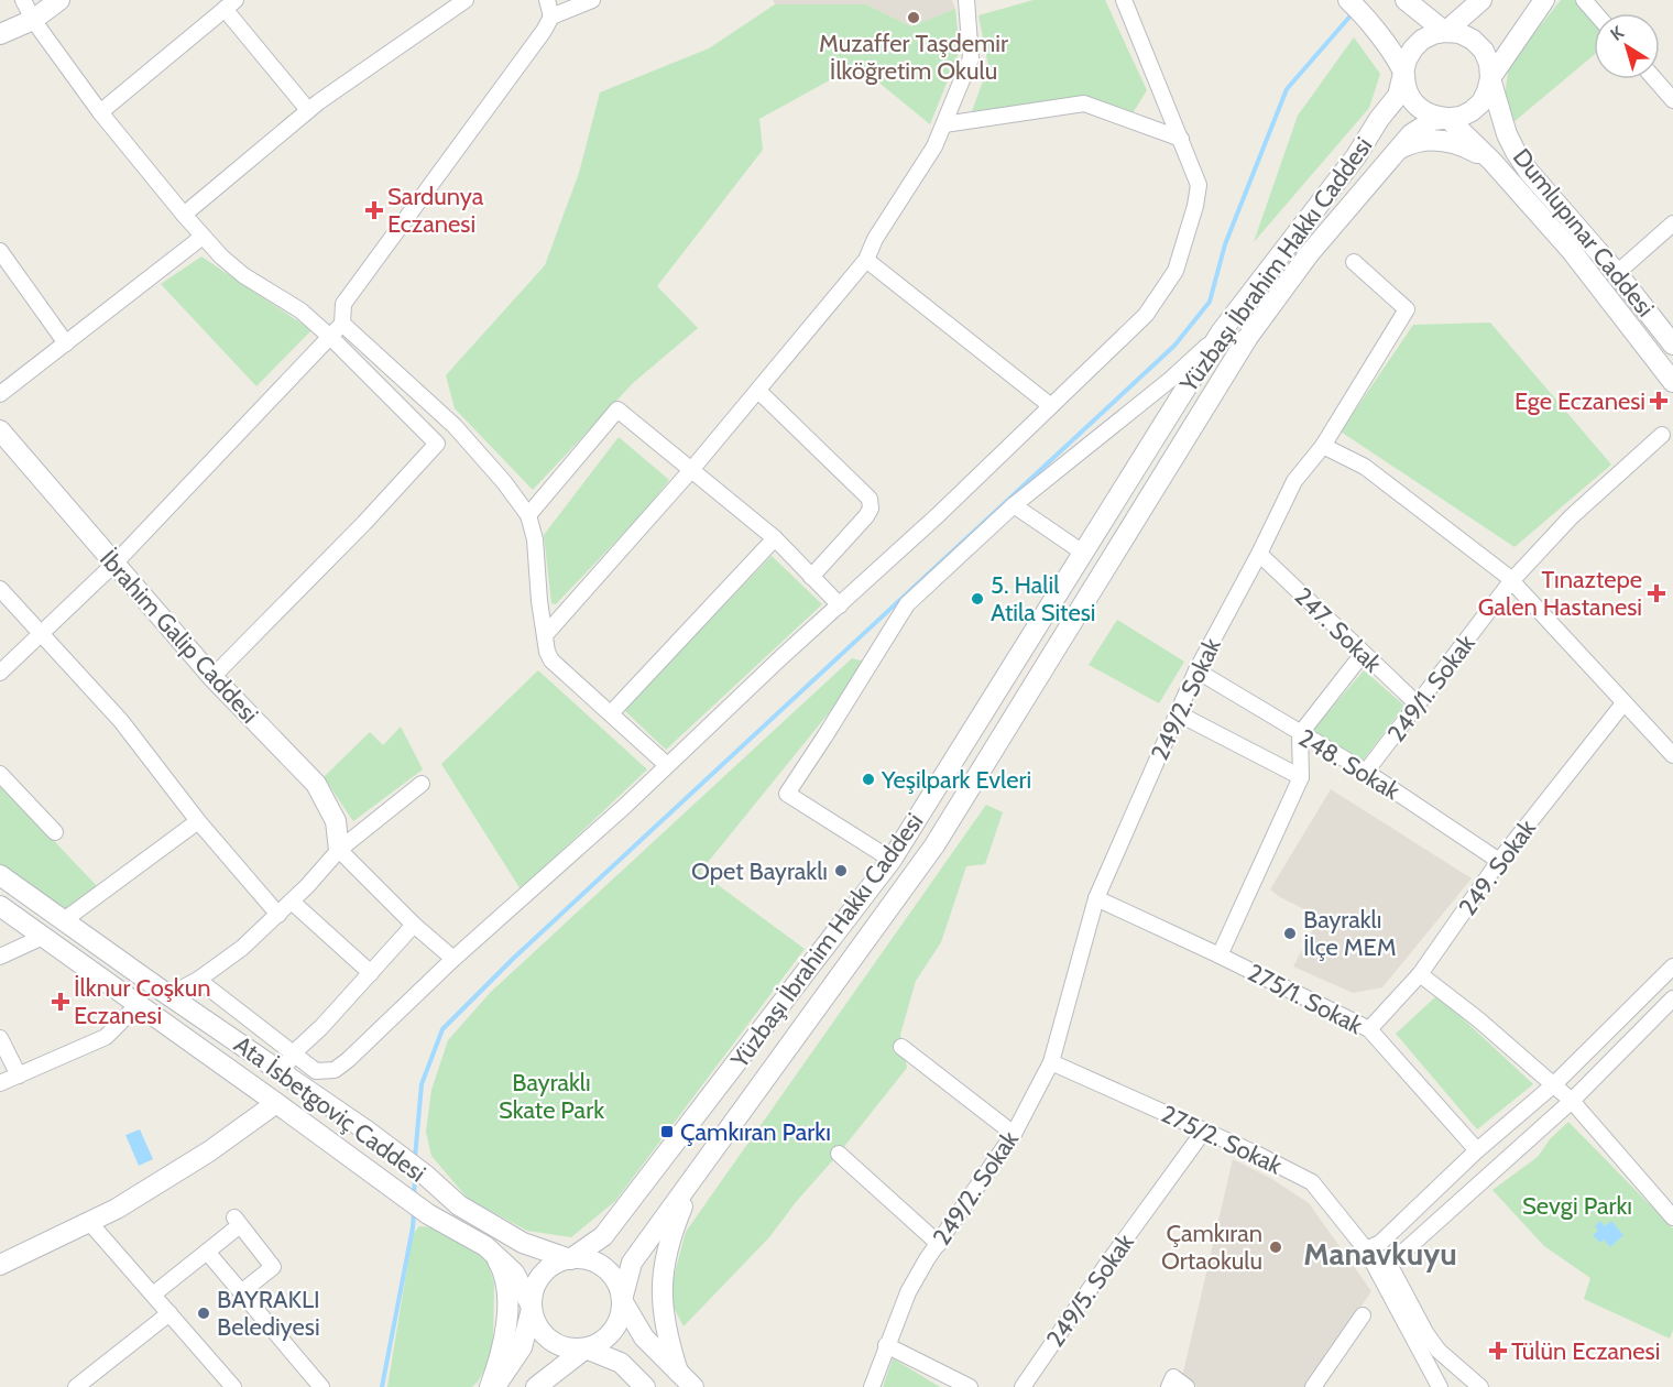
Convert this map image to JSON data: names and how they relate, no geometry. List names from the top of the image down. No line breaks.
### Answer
{"streets":{"main road":["Dumlupınar Caddesi","Yüzbaşı İbrahim Hakkı Caddesi","İbrahim Galip Caddesi","Ata İsbetgoviç Caddesi"],"street":["247. Sokak","249/1. Sokak","249/2. Sokak","248. Sokak","249. Sokak","275/1. Sokak","275/2. Sokak","249/5. Sokak"]},"crossings":[["Dumlupınar Caddesi","Yüzbaşı İbrahim Hakkı Caddesi"],["Yüzbaşı İbrahim Hakkı Caddesi","Ata İsbetgoviç Caddesi"],["247. Sokak","249/1. Sokak"],["247. Sokak","249/2. Sokak"],["249/1. Sokak","248. Sokak"],["249/2. Sokak","248. Sokak"],["249/2. Sokak","275/1. Sokak"],["249/2. Sokak","275/2. Sokak"],["248. Sokak","249. Sokak"],["249. Sokak","275/1. Sokak"],["275/2. Sokak","249/5. Sokak"]],"districts":["Manavkuyu"],"parks":["Bayraklı Skate Park","Sevgi Parkı"],"places":{"other":["Muzaffer Taşdemir İlköğretim Okulu","5. Halil Atila Sitesi","Yeşilpark Evleri","Opet Bayraklı","Bayraklı İlçe MEM","Çamkıran Ortaokulu","BAYRAKLI Belediyesi"],"health":["Sardunya Eczanesi","Ege Eczanesi","Tınaztepe Galen Hastanesi","İlknur Coşkun Eczanesi","Tülün Eczanesi"],"transit":["Çamkıran Parkı"]},"north":"top left"}
